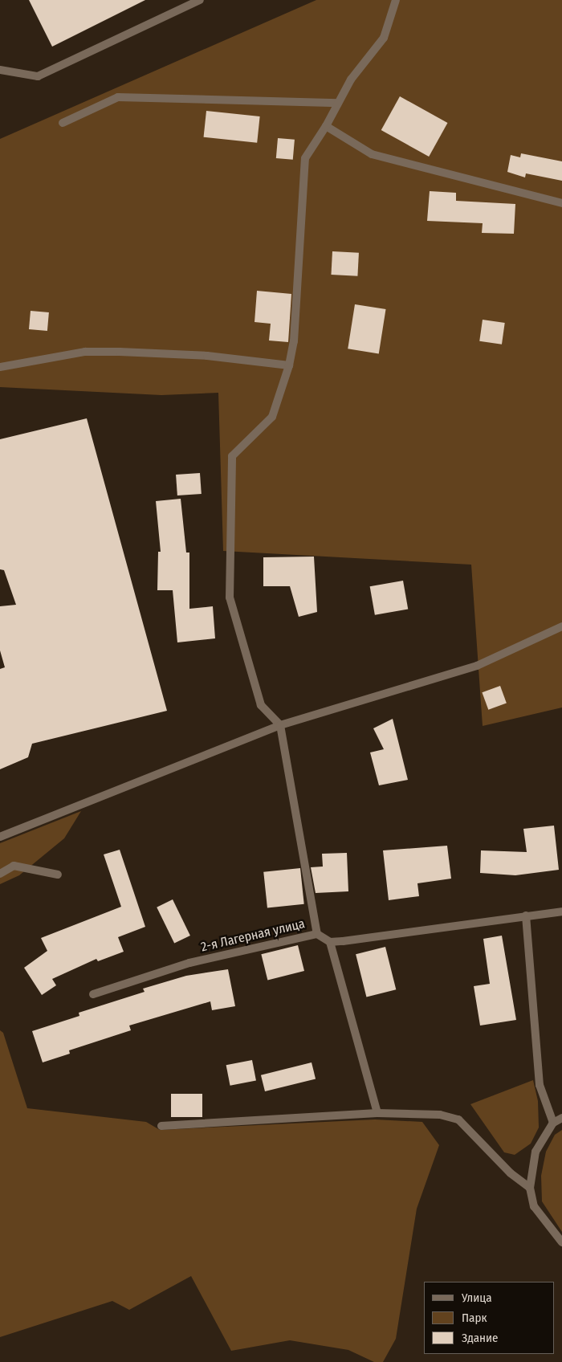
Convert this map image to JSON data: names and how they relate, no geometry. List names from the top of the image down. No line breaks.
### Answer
{"streets":{"street":["2-я Лагерная улица"]},"legend":["Улица","Парк","Здание"]}
